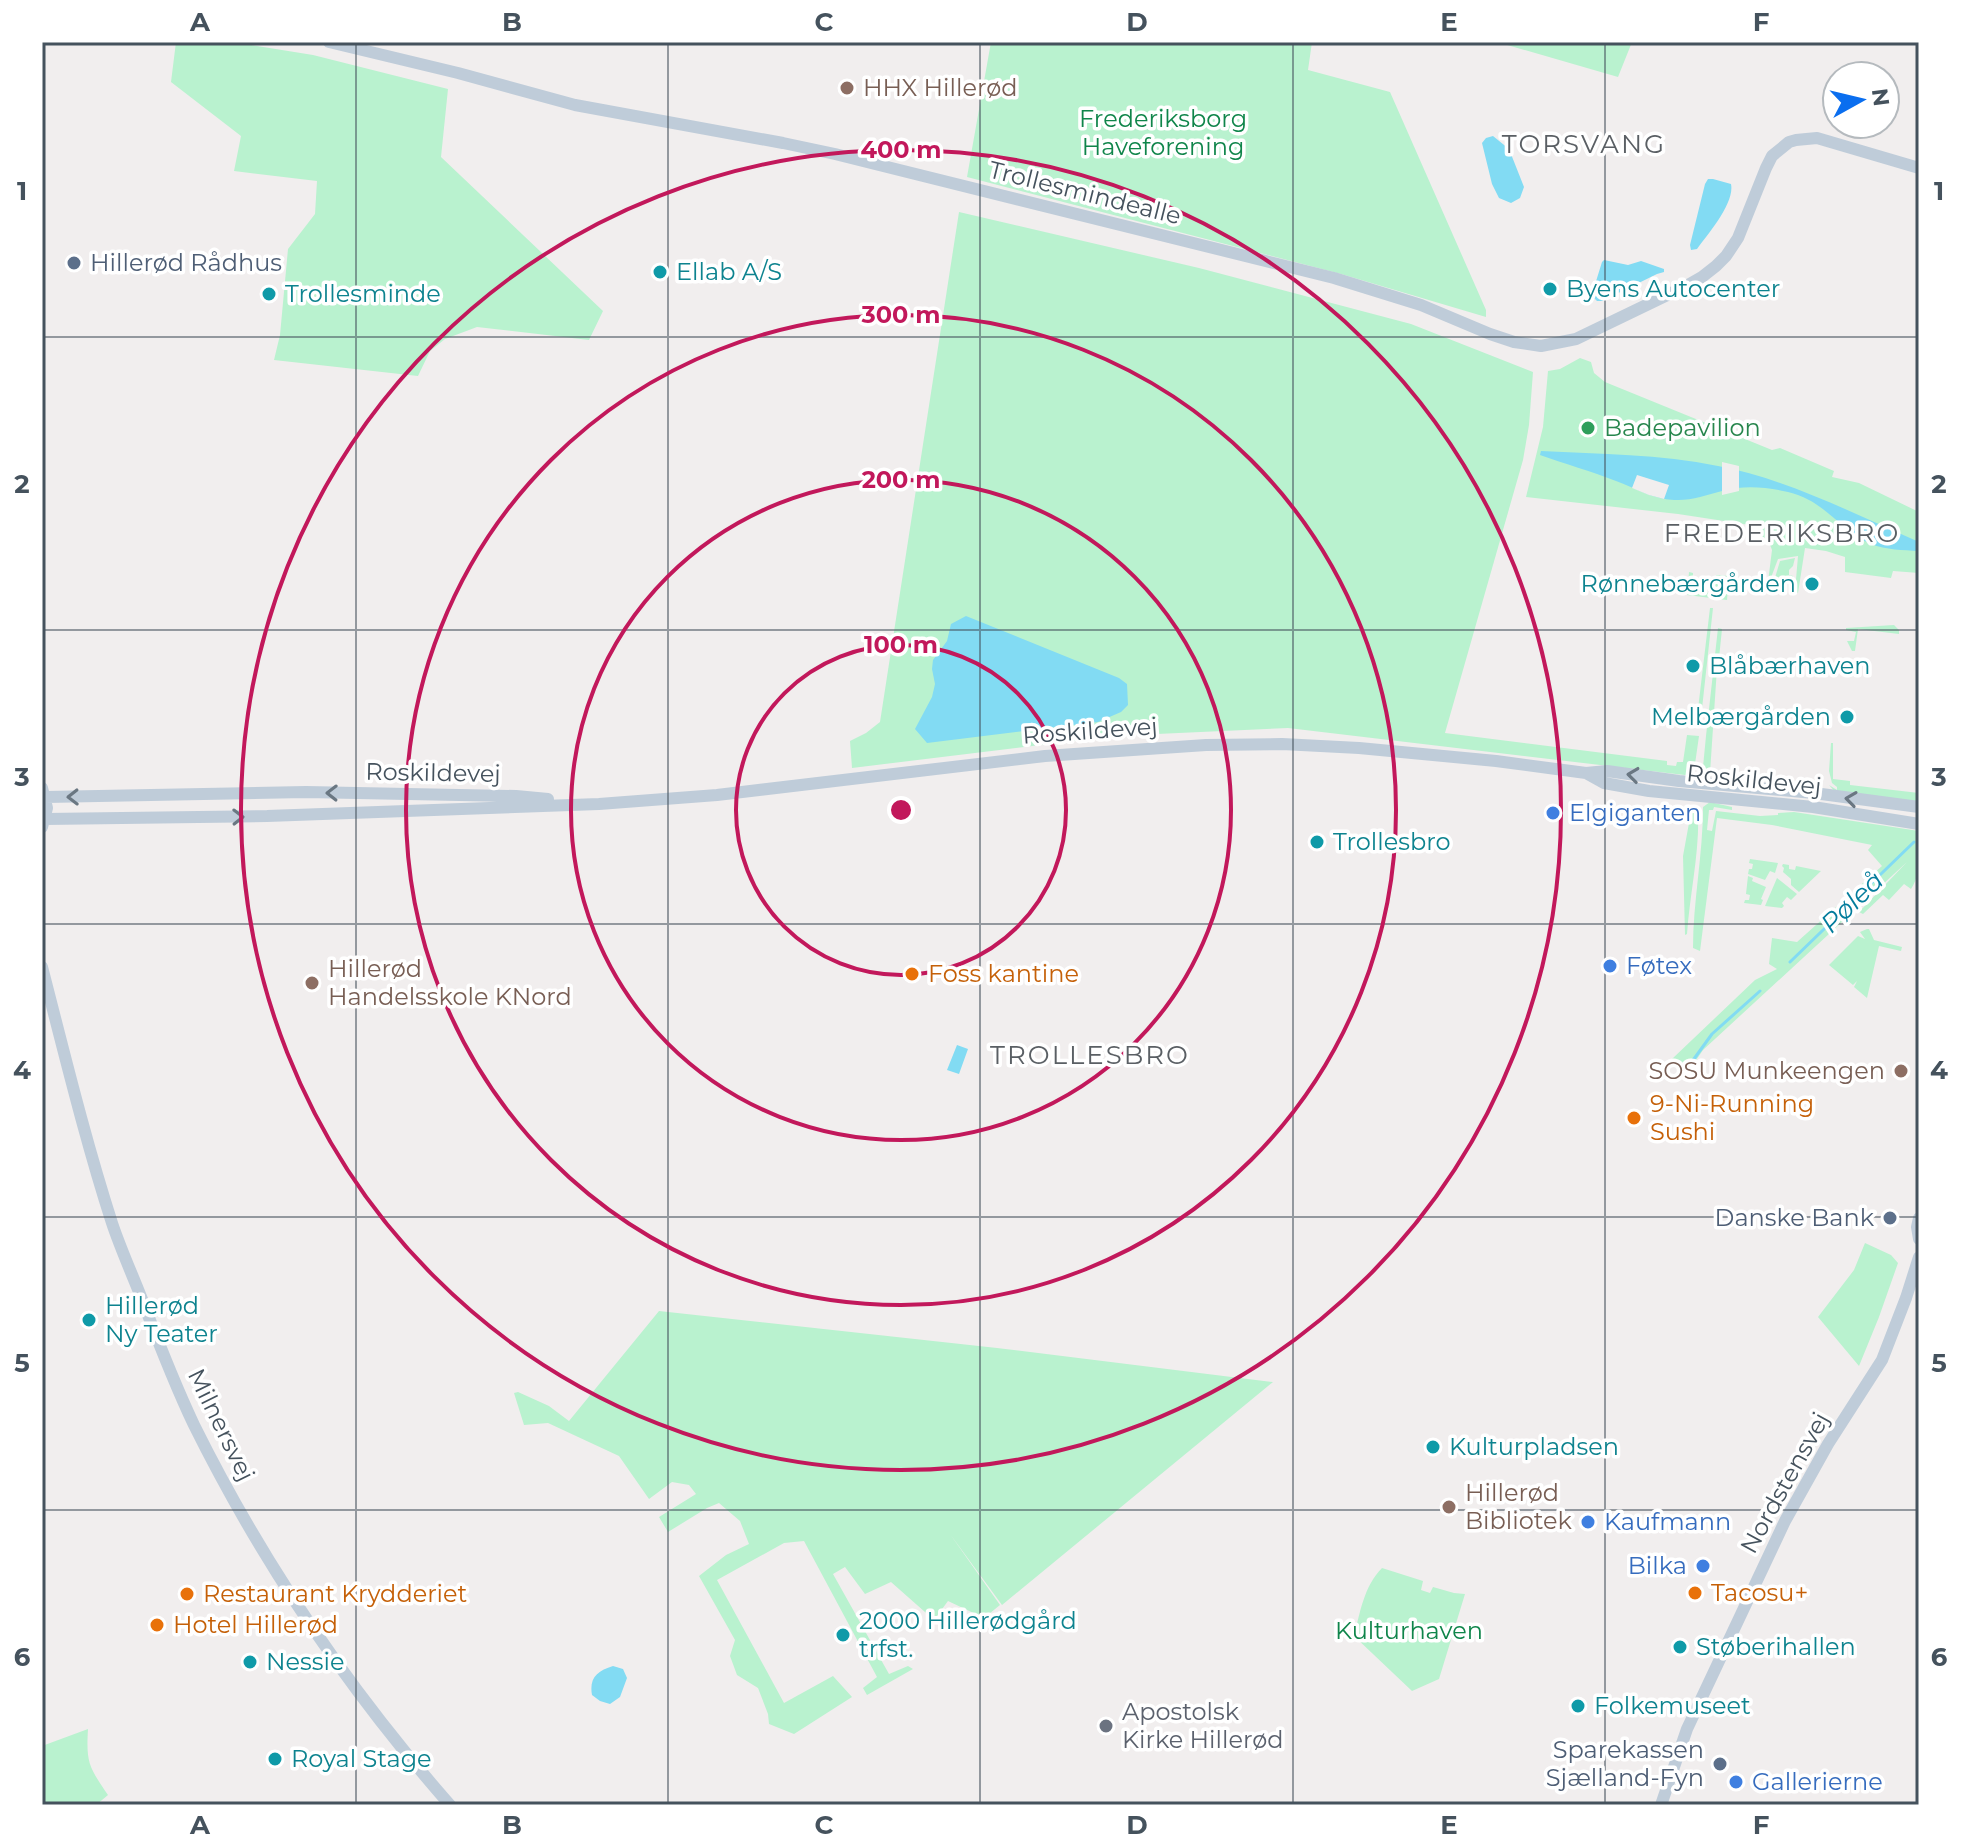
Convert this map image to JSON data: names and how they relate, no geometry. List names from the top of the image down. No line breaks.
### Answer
{"streets":{"street":["Trollesmindealle","Roskildevej","Milnersvej","Nordstensvej"]},"districts":["TORSVANG","FREDERIKSBRO","TROLLESBRO"],"water":["Pøleå"],"parks":["Frederiksborg Haveforening","Kulturhaven"],"places":["HHX Hillerød","Hillerød Rådhus","Ellab A/S","Byens Autocenter","Trollesminde","Badepavilion","Rønnebærgården","Blåbærhaven","Melbærgården","Elgiganten","Trollesbro","Føtex","Foss kantine","Hillerød Handelsskole KNord","SOSU Munkeengen","9-Ni-Running Sushi","Danske Bank","Hillerød Ny Teater","Kulturpladsen","Hillerød Bibliotek","Kaufmann","Bilka","Tacosu+","Restaurant Krydderiet","Hotel Hillerød","2000 Hillerødgård trfst.","Støberihallen","Nessie","Folkemuseet","Apostolsk Kirke Hillerød","Royal Stage","Sparekassen Sjælland-Fyn","Gallerierne"],"north":"right","grid":{"columns":["A","B","C","D","E","F"],"rows":["1","2","3","4","5","6"]},"rings":["400 m","300 m","200 m","100 m"]}
